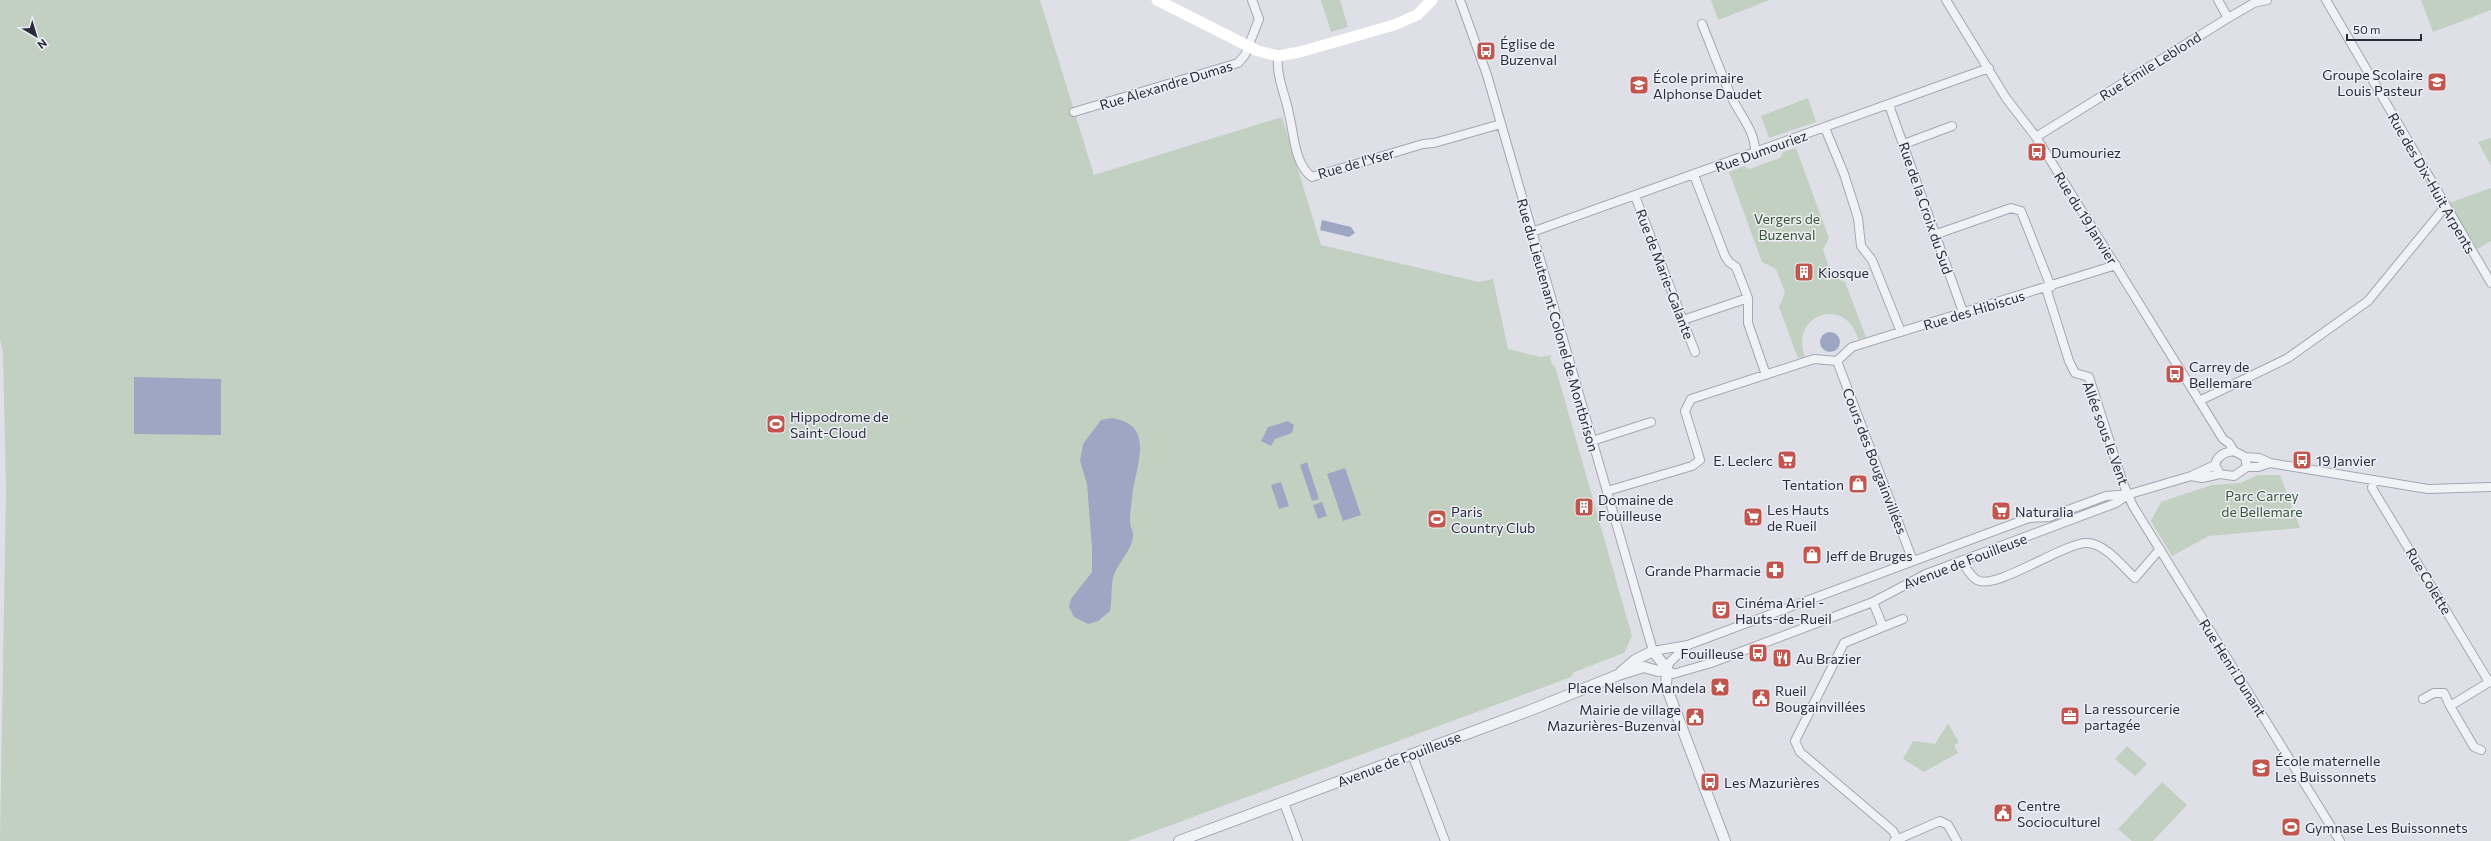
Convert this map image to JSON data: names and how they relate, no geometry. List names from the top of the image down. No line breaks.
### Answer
{"streets":{"street":["Rue Émile Leblond","Rue Alexandre Dumas","Rue Dumouriez","Rue de l'Yser","Rue des Dix-Huit Arpents","Rue de la Croix du Sud","Rue du 19 Janvier","Rue de Marie-Galante","Rue des Hibiscus","Rue du Lieutenant Colonel de Montbrison","Allée sous le Vent","Cours des Bougainvillées","Avenue de Fouilleuse","Rue Colette","Rue Henri Dunant"]},"crossings":[["Rue Émile Leblond","Rue du 19 Janvier"],["Rue Dumouriez","Rue de la Croix du Sud"],["Rue Dumouriez","Rue du 19 Janvier"],["Rue Dumouriez","Rue de Marie-Galante"],["Rue Dumouriez","Rue du Lieutenant Colonel de Montbrison"],["Rue de l'Yser","Rue du Lieutenant Colonel de Montbrison"],["Rue de la Croix du Sud","Rue des Hibiscus"],["Rue du 19 Janvier","Rue des Hibiscus"],["Rue du 19 Janvier","Avenue de Fouilleuse"],["Rue des Hibiscus","Allée sous le Vent"],["Rue des Hibiscus","Cours des Bougainvillées"],["Rue du Lieutenant Colonel de Montbrison","Avenue de Fouilleuse"],["Allée sous le Vent","Avenue de Fouilleuse"],["Allée sous le Vent","Rue Henri Dunant"],["Cours des Bougainvillées","Avenue de Fouilleuse"],["Avenue de Fouilleuse","Rue Henri Dunant"]],"parks":["Vergers de Buzenval","Parc Carrey de Bellemare"],"places":{"bus stop":["Église de Buzenval","Dumouriez","Carrey de Bellemare","19 Janvier","Fouilleuse","Les Mazurières"],"school or university":["Groupe Scolaire Louis Pasteur","École primaire Alphonse Daudet","École maternelle Les Buissonnets"],"building":["Kiosque","Domaine de Fouilleuse"],"sports":["Hippodrome de Saint-Cloud","Paris Country Club","Gymnase Les Buissonnets"],"supermarket":["E. Leclerc","Naturalia","Les Hauts de Rueil"],"shop":["Tentation","Jeff de Bruges"],"pharmacy":["Grande Pharmacie"],"theatre":["Cinéma Ariel - Hauts-de-Rueil"],"restaurant":["Au Brazier"],"place":["Place Nelson Mandela"],"public building":["Rueil Bougainvillées","Mairie de village Mazurières-Buzenval","Centre Socioculturel"],"office":["La ressourcerie partagée"]},"scale_bar":"50 m","north":"bottom right"}
